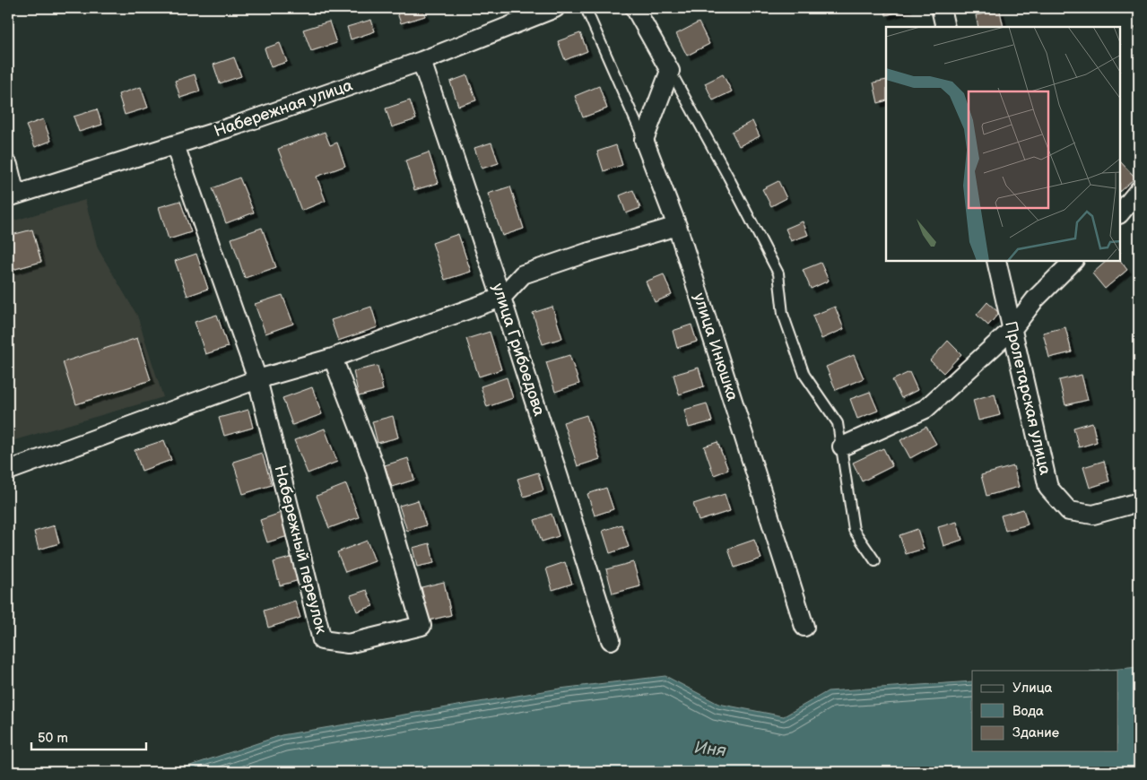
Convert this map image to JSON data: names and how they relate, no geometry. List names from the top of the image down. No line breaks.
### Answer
{"streets":{"street":["Набережная улица","улица Инюшка","улица Грибоедова","Пролетарская улица","Набережный переулок"]},"crossings":[["Набережная улица","улица Грибоедова"],["Набережная улица","Набережный переулок"]],"water":["Иня"],"legend":["Улица","Вода","Здание"],"scale_bar":"50 m"}
